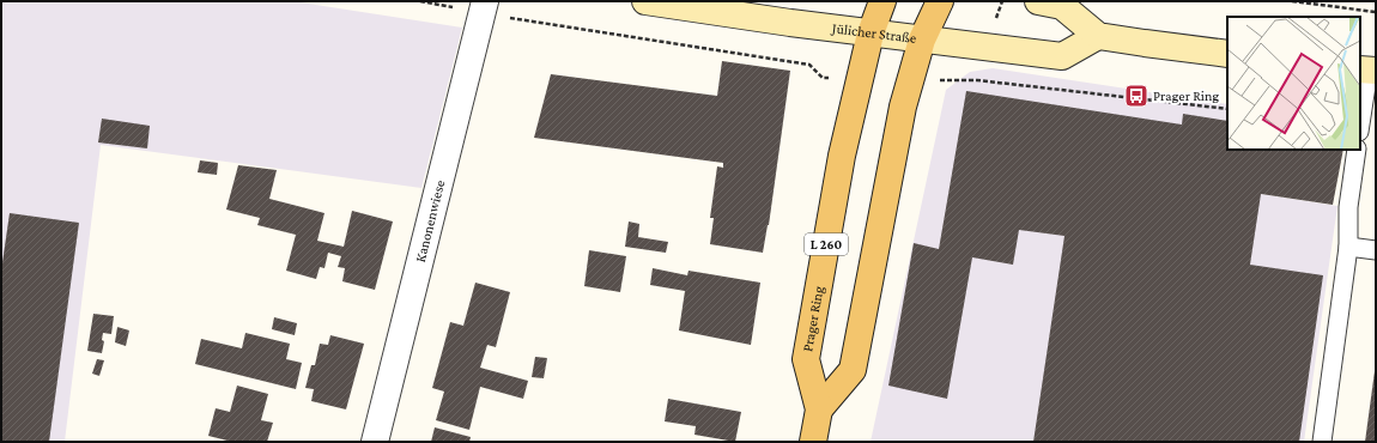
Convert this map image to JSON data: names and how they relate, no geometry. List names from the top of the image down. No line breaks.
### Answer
{"streets":{"main road":["Jülicher Straße","L 260","Prager Ring"],"street":["Kanonenwiese"]},"crossings":[["Jülicher Straße","Prager Ring"]],"places":{"bus stop":["Prager Ring"]}}
